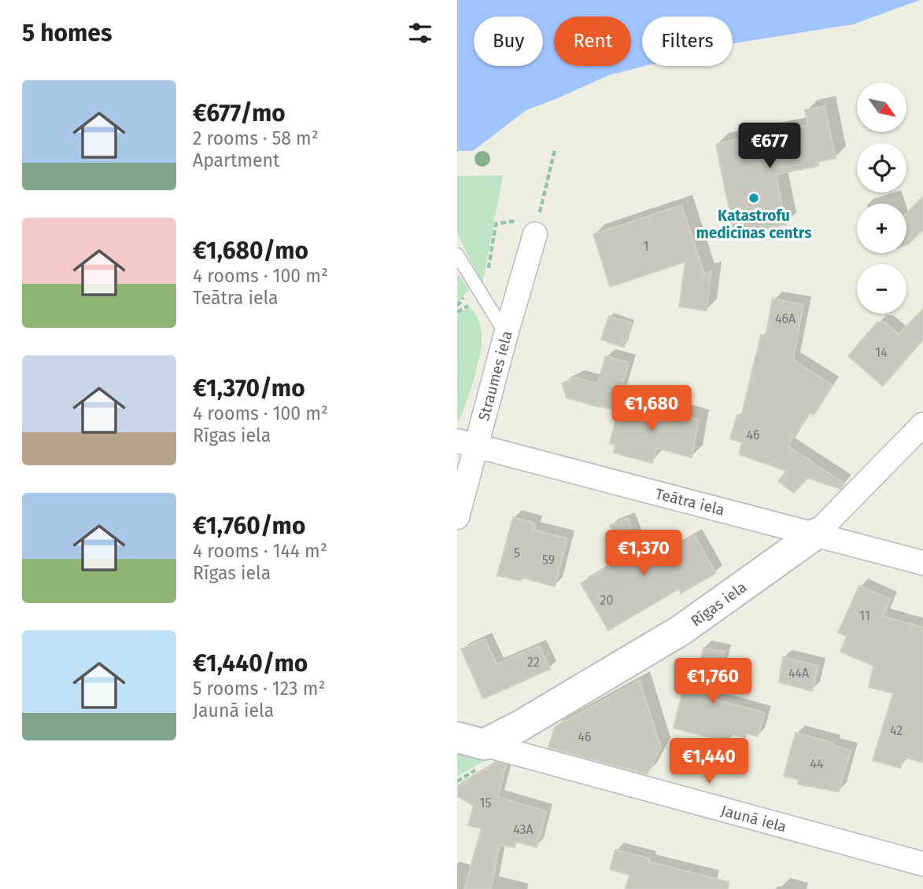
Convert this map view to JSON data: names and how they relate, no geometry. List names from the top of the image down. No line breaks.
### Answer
{"streets":{"street":["Straumes iela","Teātra iela","Rīgas iela","Jaunā iela"]},"crossings":[["Straumes iela","Teātra iela"],["Teātra iela","Rīgas iela"],["Rīgas iela","Jaunā iela"]],"places":["Katastrofu medicīnas centrs"],"house_numbers":["1","46A","14","46","5","59","20","11","22","44A","42","46","44","15","43A"],"north":"bottom right","page":{"heading":"5 homes","chip":["Buy","Rent","Filters"],"list":[{"name":"€677/mo","note":"2 rooms · 58 m² · Apartment"},{"name":"€1,680/mo","note":"4 rooms · 100 m² · Teātra iela"},{"name":"€1,370/mo","note":"4 rooms · 100 m² · Rīgas iela"},{"name":"€1,760/mo","note":"4 rooms · 144 m² · Rīgas iela"},{"name":"€1,440/mo","note":"5 rooms · 123 m² · Jaunā iela"}],"map_buttons":["+","−"],"price":["€677","€1,680","€1,370","€1,760","€1,440"]}}
